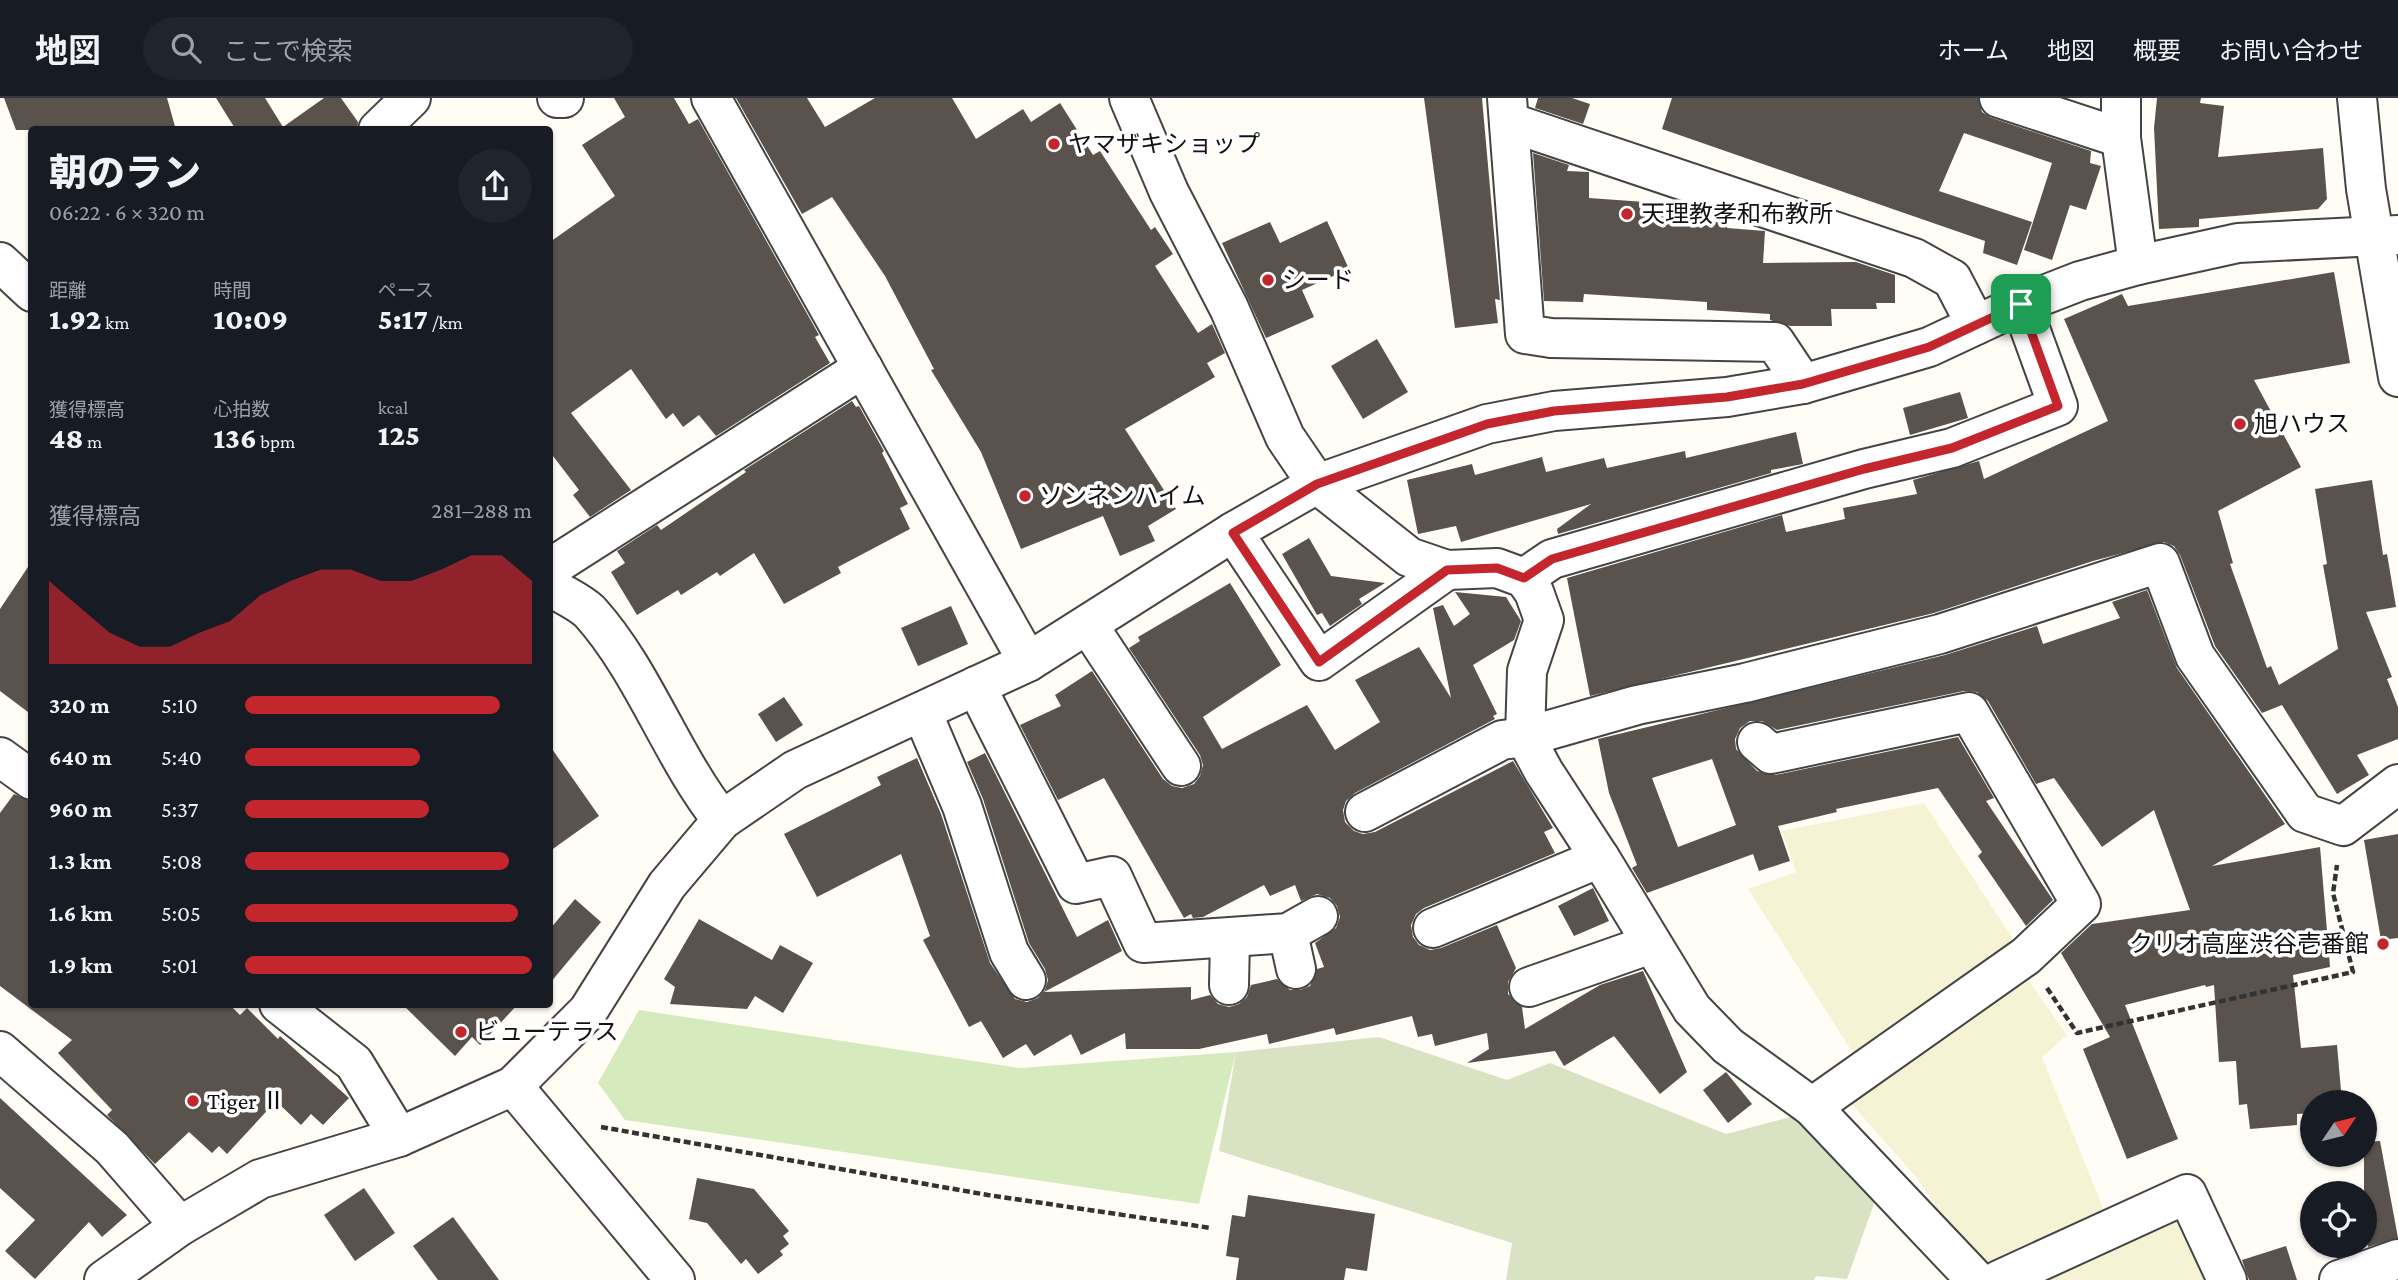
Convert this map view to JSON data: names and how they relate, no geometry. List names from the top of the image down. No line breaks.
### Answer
{"places":["ヤマザキショップ","天理教孝和布教所","シード","旭ハウス","ソンネンハイム","クリオ高座渋谷壱番館","ビューテラス","Tiger Ⅱ"],"north":"top right","page":{"header":"地図","search":"ここで検索","nav":["ホーム","地図","概要","お問い合わせ"],"heading":["朝のラン","06:22 · 6 × 320 m"],"stats":[["距離","1.92 km"],["時間","10:09"],["ペース","5:17 /km"],["獲得標高","48 m"],["心拍数","136 bpm"],["kcal","125"]],"chart":["獲得標高","281–288 m"],"list":[{"name":"320 m","note":"5:10"},{"name":"640 m","note":"5:40"},{"name":"960 m","note":"5:37"},{"name":"1.3 km","note":"5:08"},{"name":"1.6 km","note":"5:05"},{"name":"1.9 km","note":"5:01"}]}}
